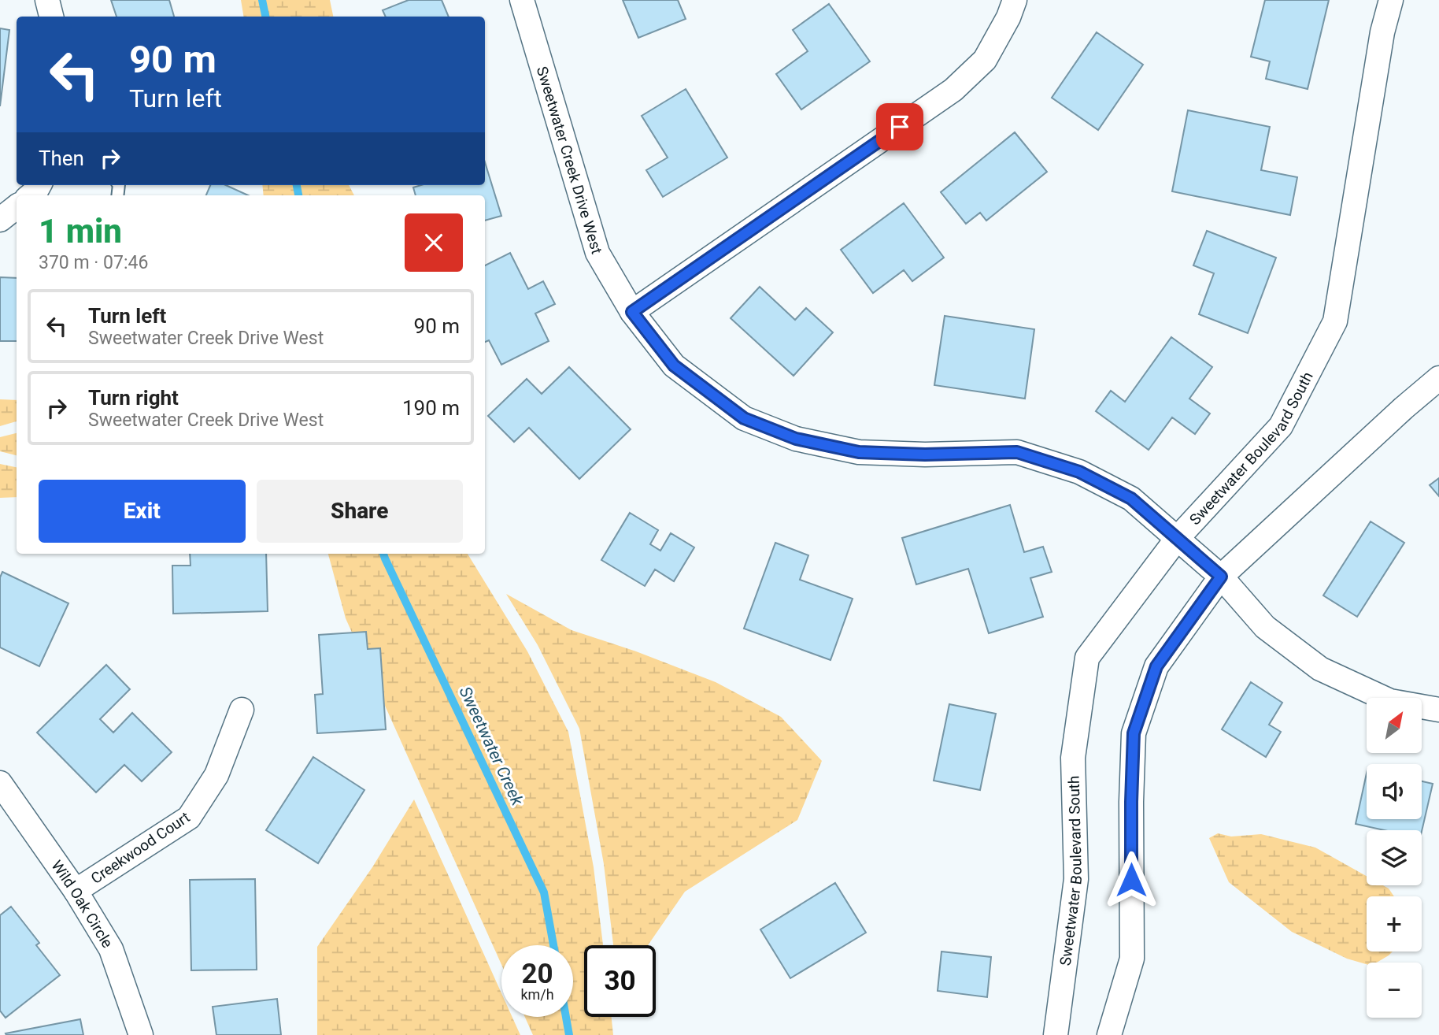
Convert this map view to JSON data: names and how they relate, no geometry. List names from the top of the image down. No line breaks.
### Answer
{"streets":{"street":["Sweetwater Creek Drive West","Sweetwater Boulevard South","Creekwood Court","Wild Oak Circle"]},"crossings":[["Sweetwater Creek Drive West","Sweetwater Boulevard South"],["Creekwood Court","Wild Oak Circle"]],"water":["Sweetwater Creek"],"north":"top right","page":{"turn":["90 m","Turn left"],"then":"Then","heading":["1 min","370 m · 07:46"],"list":[{"name":"Turn left","note":"Sweetwater Creek Drive West","value":"90 m"},{"name":"Turn right","note":"Sweetwater Creek Drive West","value":"190 m"}],"buttons":["Exit","Share"],"map_buttons":["+","−"],"speed":"20 km/h","limit":"30"}}
